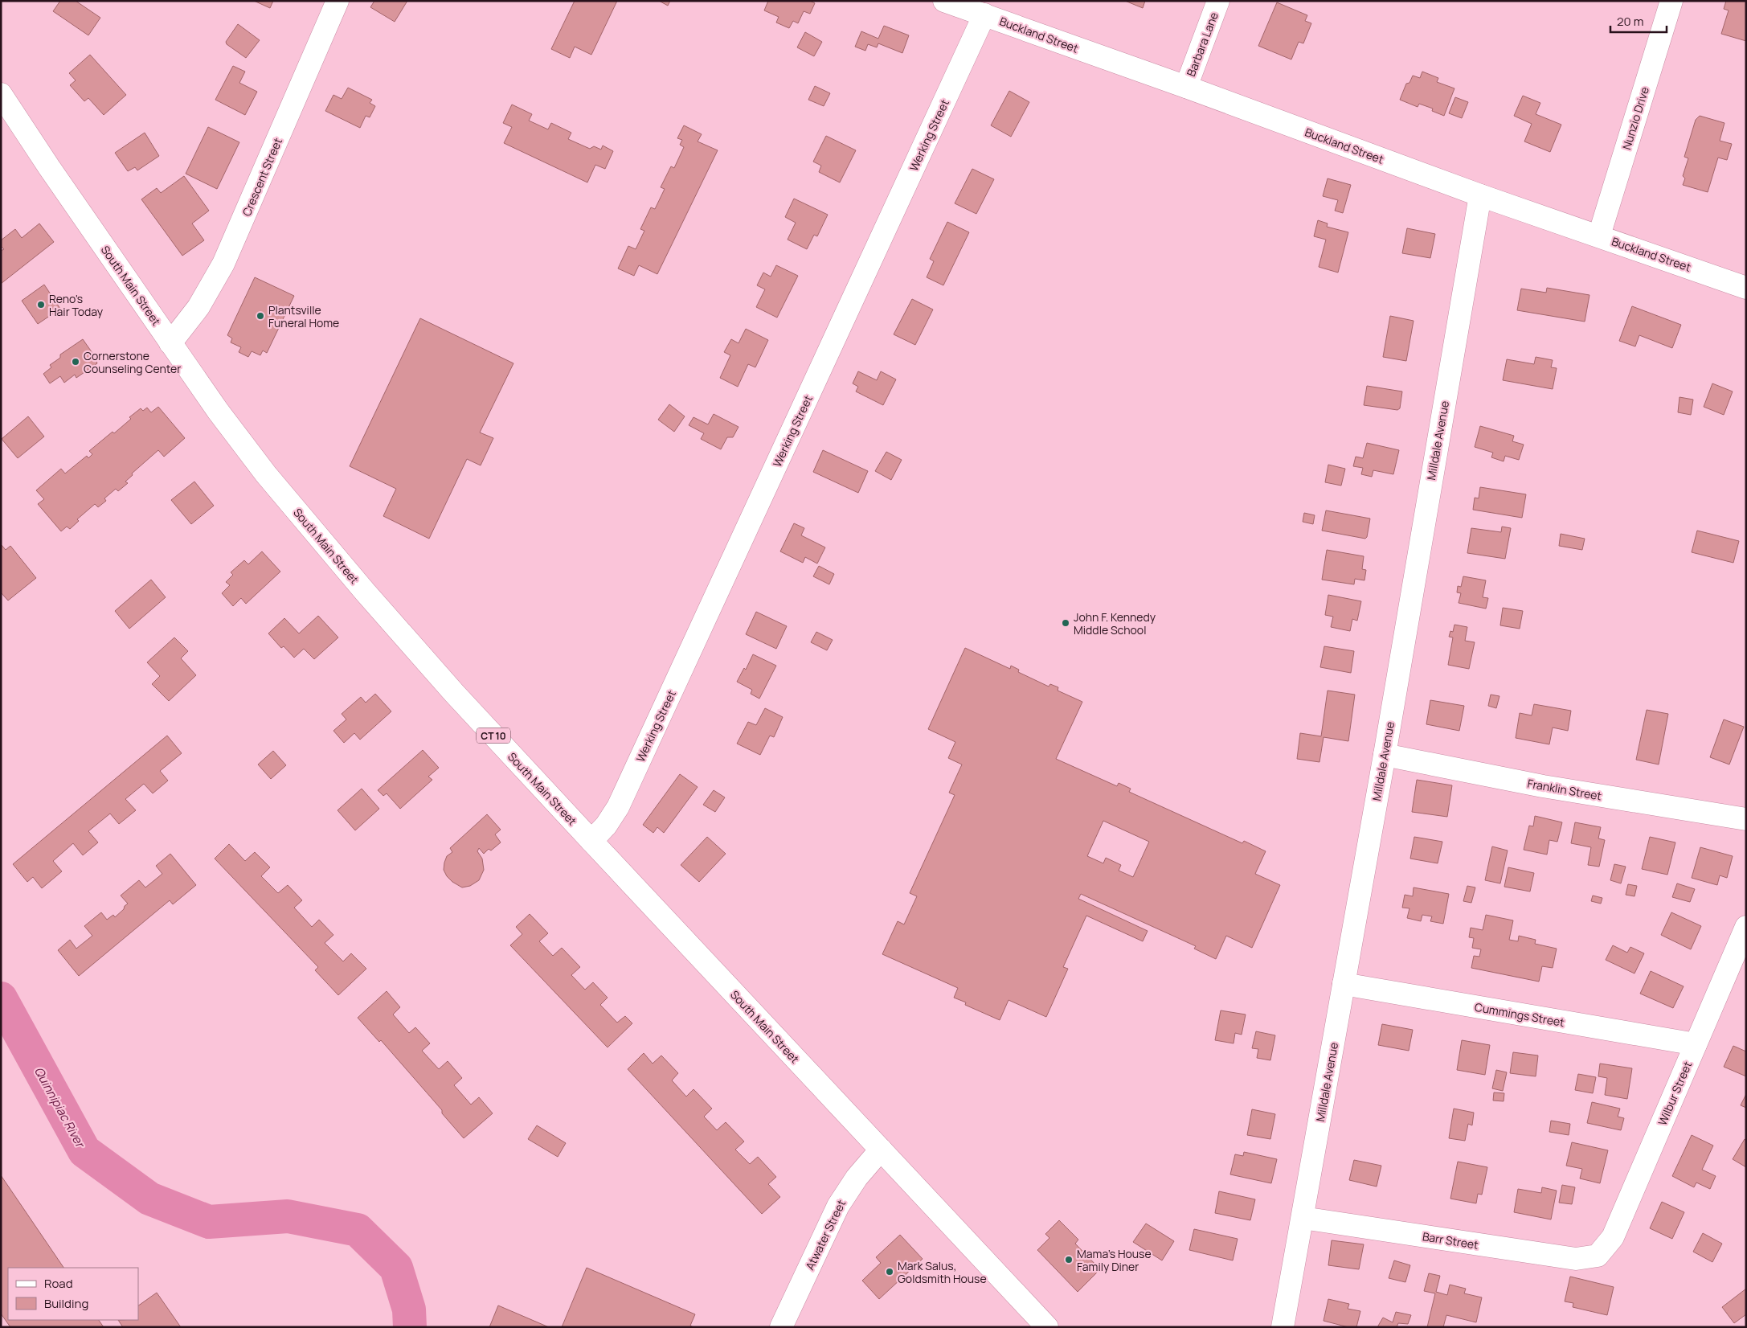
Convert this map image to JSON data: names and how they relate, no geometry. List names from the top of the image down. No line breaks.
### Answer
{"streets":{"main road":["Buckland Street","Barbara Lane","Nunzio Drive","Werking Street","Crescent Street","South Main Street","Milldale Avenue","CT 10","Franklin Street","Cummings Street","Wilbur Street","Atwater Street","Barr Street"]},"crossings":[["Buckland Street","Barbara Lane"],["Buckland Street","Nunzio Drive"],["Buckland Street","Werking Street"],["Buckland Street","Milldale Avenue"],["Werking Street","South Main Street"],["Crescent Street","South Main Street"],["South Main Street","Atwater Street"],["Milldale Avenue","Franklin Street"],["Milldale Avenue","Cummings Street"],["Milldale Avenue","Barr Street"],["Cummings Street","Wilbur Street"],["Wilbur Street","Barr Street"]],"water":["Quinnipiac River"],"places":["Reno's Hair Today","Plantsville Funeral Home","Cornerstone Counseling Center","John F. Kennedy Middle School","Mama's House Family Diner","Mark Salus, Goldsmith House"],"legend":["Road","Building"],"scale_bar":"20 m"}
